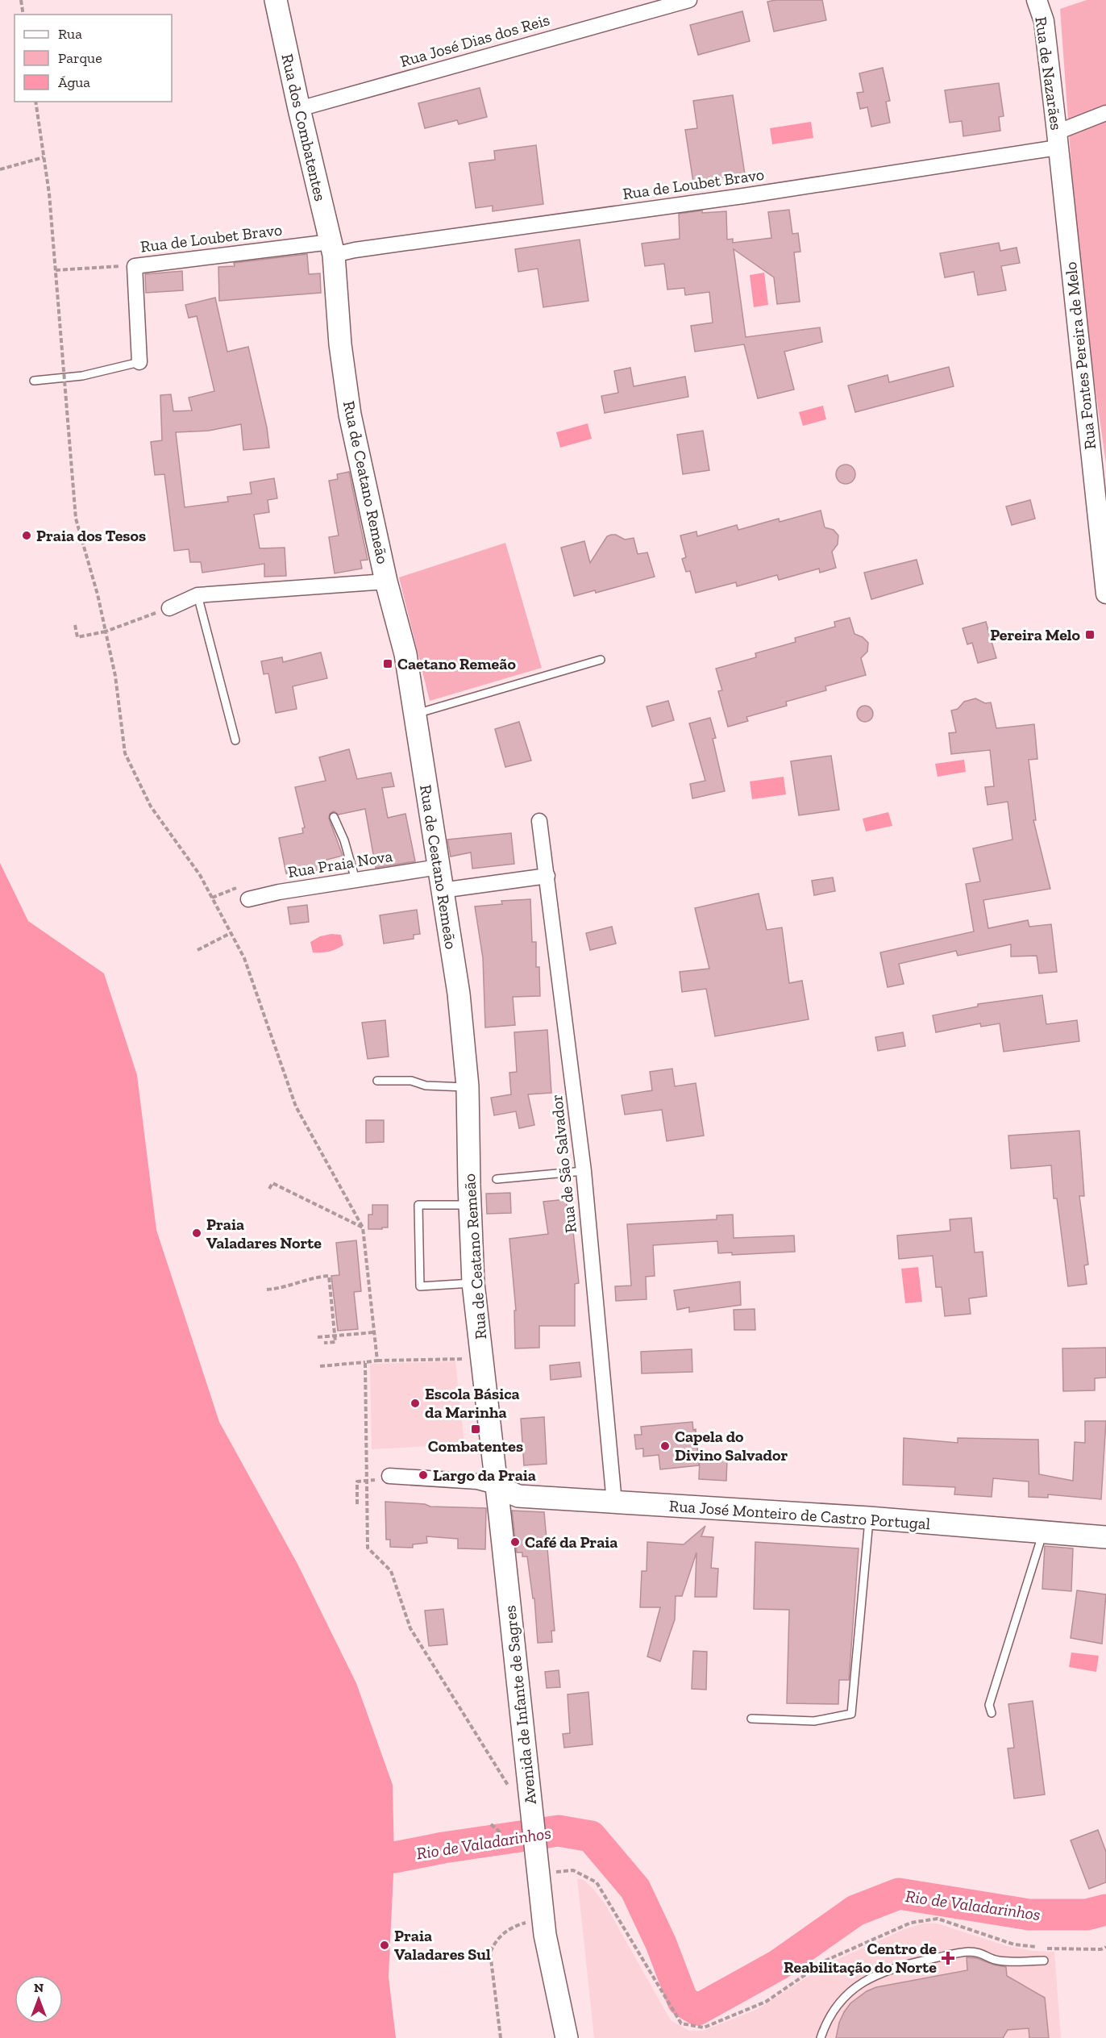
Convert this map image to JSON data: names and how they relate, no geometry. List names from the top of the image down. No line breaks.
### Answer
{"streets":{"main road":["Rua dos Combatentes","Rua de Ceatano Remeão","Rua José Monteiro de Castro Portugal","Avenida de Infante de Sagres"],"street":["Rua José Dias dos Reis","Rua de Nazarães","Rua de Loubet Bravo","Rua Fontes Pereira de Melo","Rua Praia Nova","Rua de São Salvador"]},"crossings":[["Rua José Dias dos Reis","Rua dos Combatentes"],["Rua de Nazarães","Rua de Loubet Bravo"],["Rua de Nazarães","Rua Fontes Pereira de Melo"],["Rua dos Combatentes","Rua de Loubet Bravo"],["Rua dos Combatentes","Rua de Ceatano Remeão"],["Rua de Loubet Bravo","Rua Fontes Pereira de Melo"],["Rua de Loubet Bravo","Rua de Ceatano Remeão"],["Rua de Ceatano Remeão","Rua Praia Nova"],["Rua de Ceatano Remeão","Rua José Monteiro de Castro Portugal"],["Rua de Ceatano Remeão","Avenida de Infante de Sagres"],["Rua de São Salvador","Rua José Monteiro de Castro Portugal"],["Rua José Monteiro de Castro Portugal","Avenida de Infante de Sagres"]],"water":["Rio de Valadarinhos"],"places":{"other":["Praia dos Tesos","Praia Valadares Norte","Escola Básica da Marinha","Capela do Divino Salvador","Largo da Praia","Café da Praia","Praia Valadares Sul"],"transit":["Pereira Melo","Caetano Remeão","Combatentes"],"health":["Centro de Reabilitação do Norte"]},"legend":["Rua","Parque","Água"],"north":"top"}
